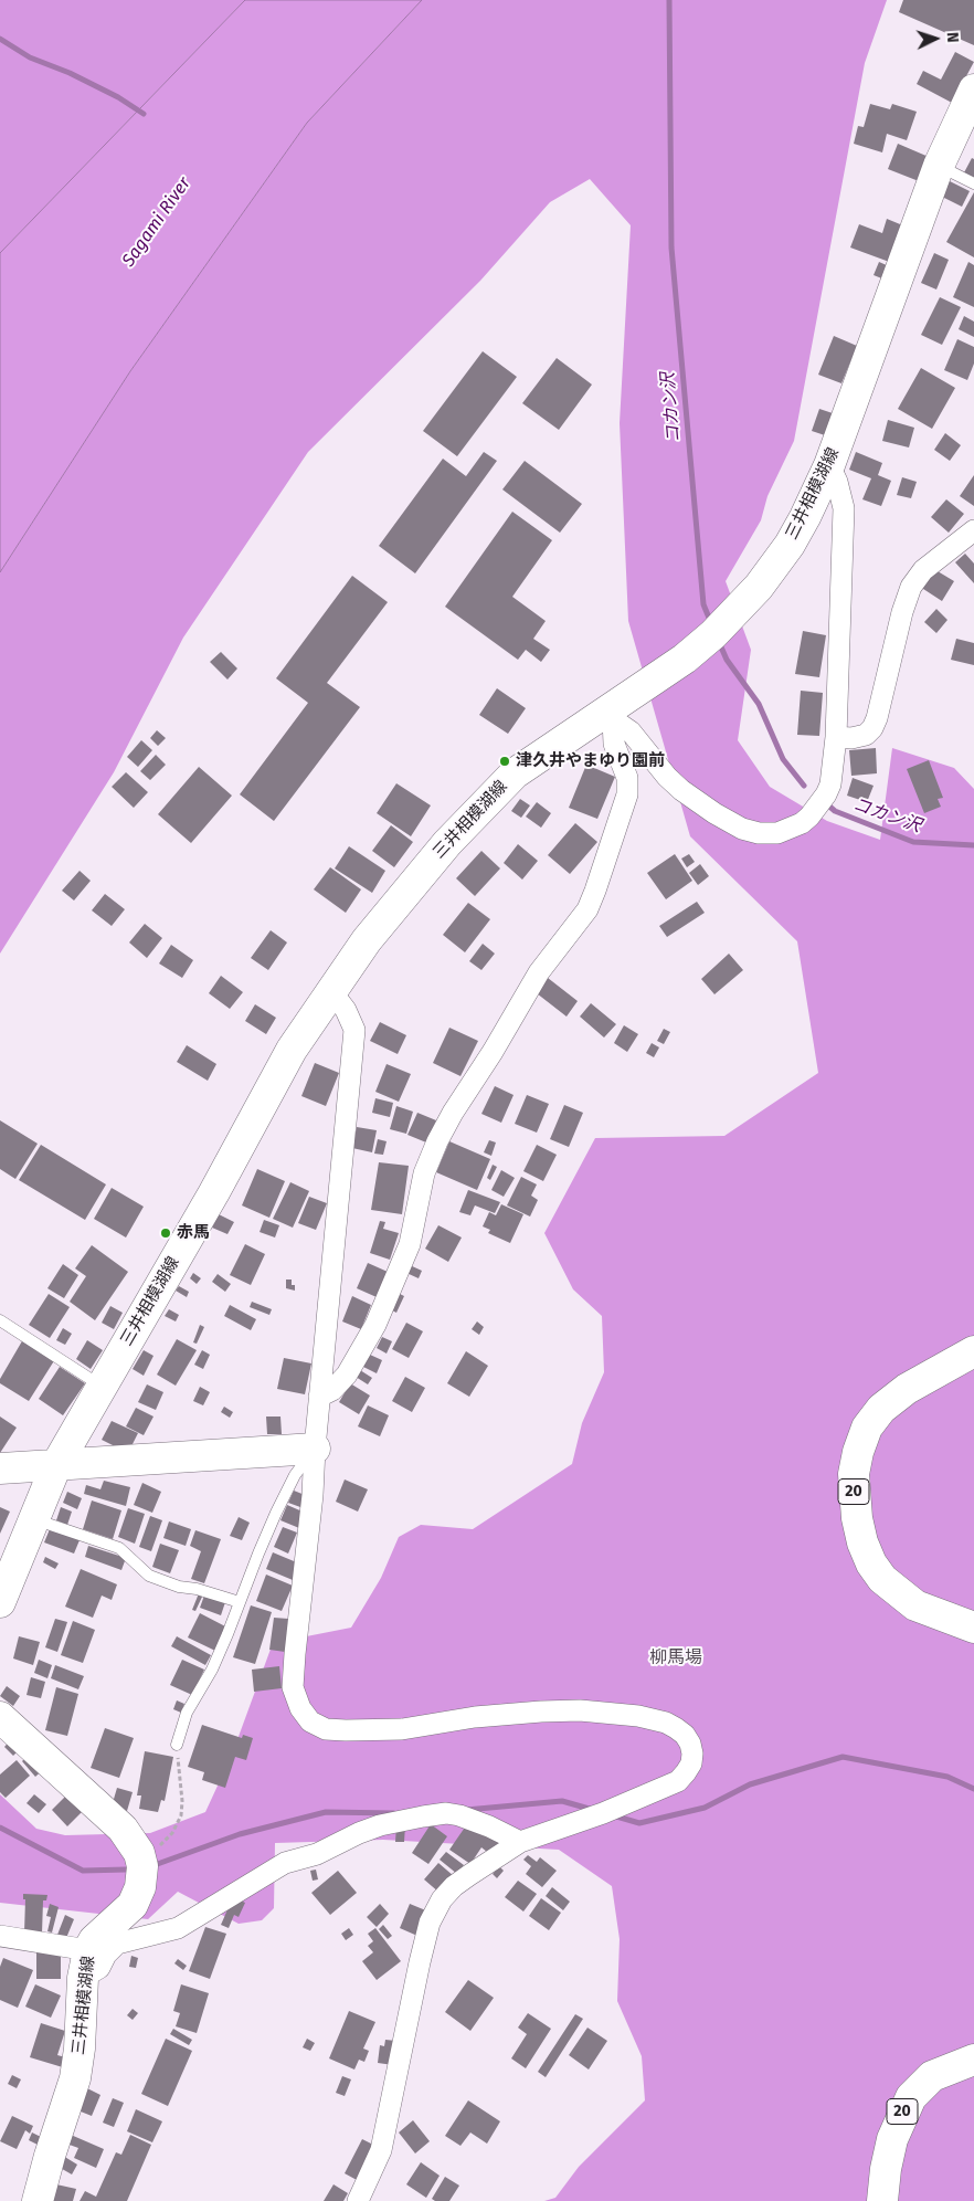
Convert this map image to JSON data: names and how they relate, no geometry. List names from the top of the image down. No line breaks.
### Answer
{"streets":{"main road":["三井相模湖線","20"]},"districts":["柳馬場"],"water":["Sagami River","コカン沢"],"places":["津久井やまゆり園前","赤馬"],"north":"right"}
